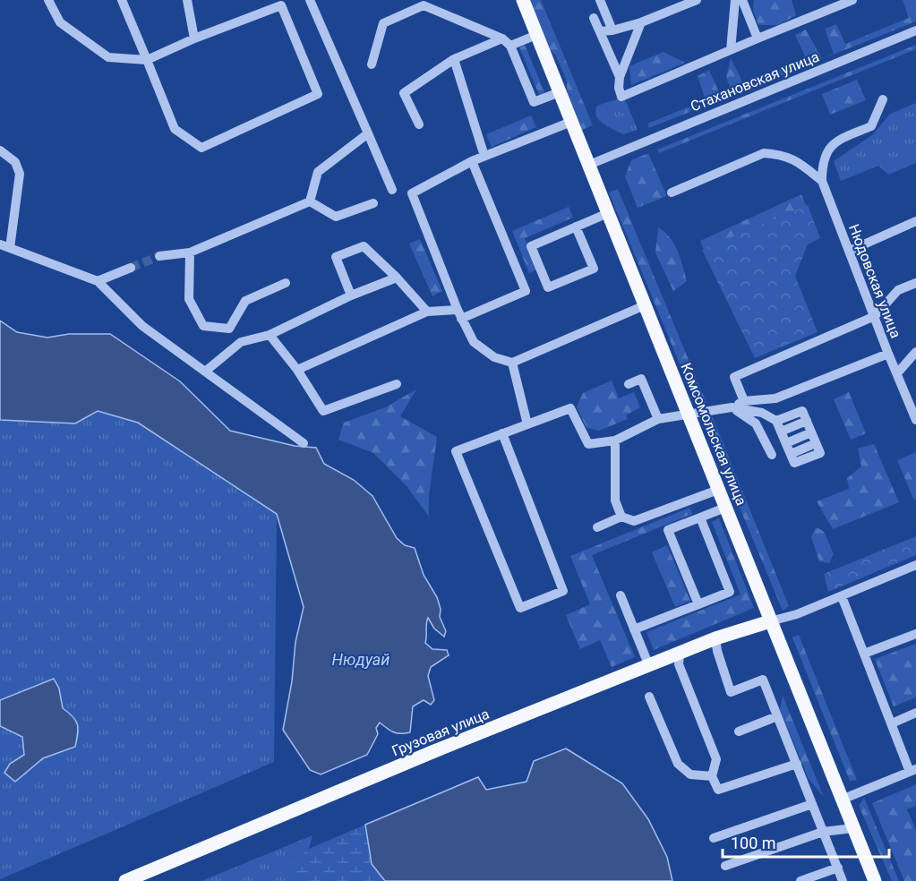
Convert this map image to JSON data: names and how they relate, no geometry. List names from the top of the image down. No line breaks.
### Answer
{"streets":{"main road":["Комсомольская улица","Грузовая улица"],"street":["Стахановская улица","Нюдовская улица"]},"crossings":[["Стахановская улица","Комсомольская улица"],["Комсомольская улица","Грузовая улица"]],"water":["Нюдуай"],"scale_bar":"100 m"}
